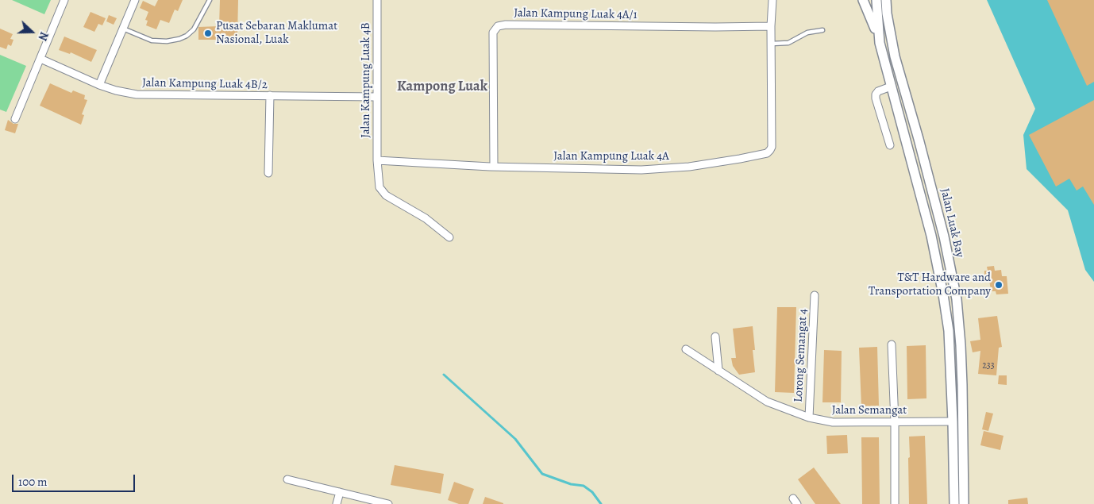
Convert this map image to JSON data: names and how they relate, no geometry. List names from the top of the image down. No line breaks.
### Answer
{"streets":{"street":["Jalan Kampung Luak 4A/1","Jalan Kampung Luak 4B","Jalan Kampung Luak 4B/2","Jalan Kampung Luak 4A","Jalan Luak Bay","Lorong Semangat 4","Jalan Semangat"]},"crossings":[["Jalan Kampung Luak 4A/1","Jalan Kampung Luak 4A"],["Jalan Kampung Luak 4B","Jalan Kampung Luak 4B/2"],["Jalan Kampung Luak 4B","Jalan Kampung Luak 4A"],["Jalan Luak Bay","Jalan Semangat"],["Lorong Semangat 4","Jalan Semangat"]],"districts":["Kampong Luak"],"places":["Pusat Sebaran Maklumat Nasional, Luak","T&T Hardware and Transportation Company"],"house_numbers":["233"],"scale_bar":"100 m","north":"right"}
